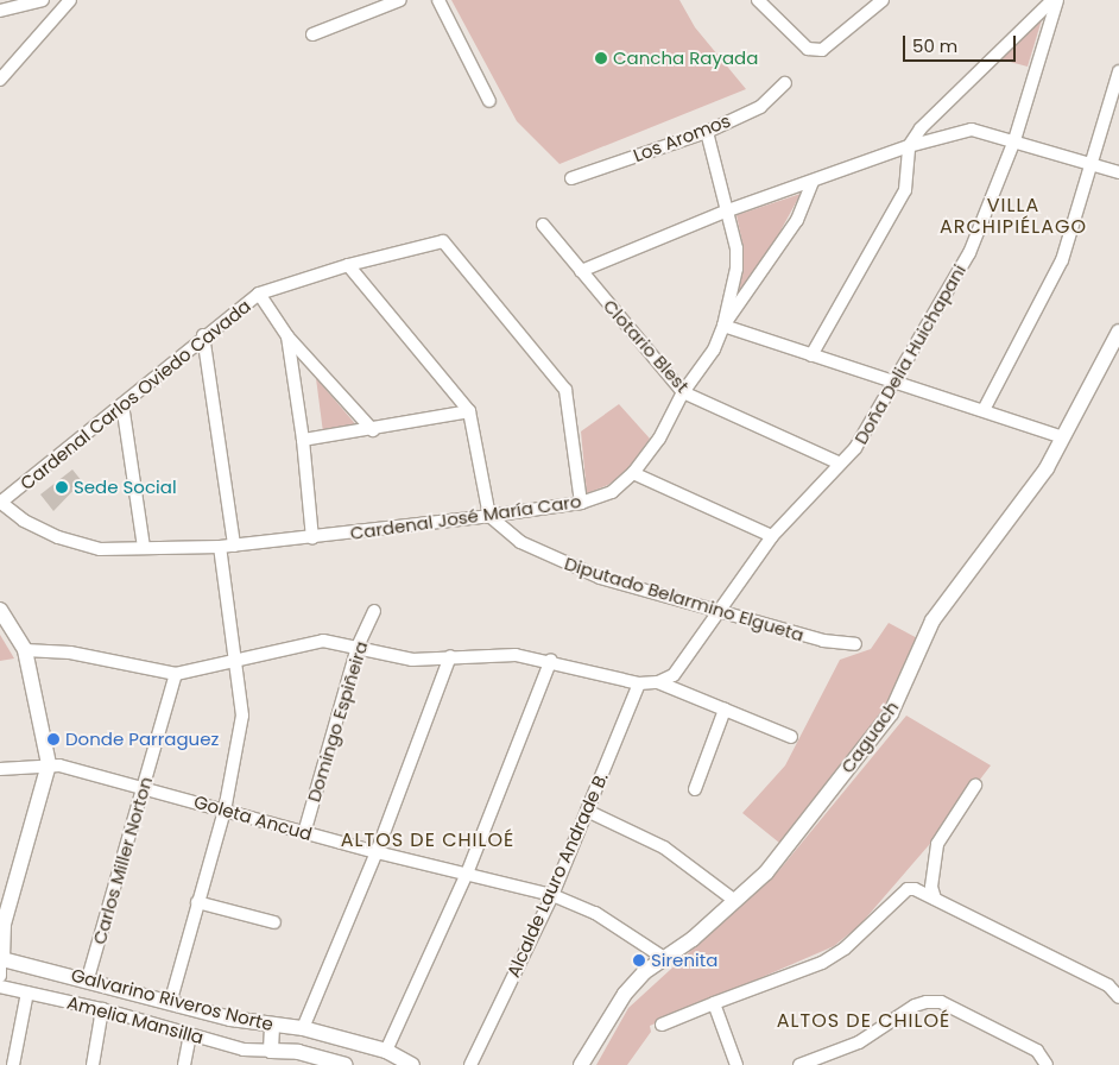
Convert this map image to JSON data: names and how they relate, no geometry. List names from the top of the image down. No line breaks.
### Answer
{"streets":{"street":["Los Aromos","Clotario Blest","Doña Delia Huichapani","Cardenal Carlos Oviedo Cavada","Cardenal José María Caro","Diputado Belarmino Elgueta","Domingo Espiñeira","Caguach","Goleta Ancud","Carlos Miller Norton","Alcalde Lauro Andrade B.","Galvarino Riveros Norte","Amelia Mansilla"]},"crossings":[["Los Aromos","Cardenal José María Caro"],["Clotario Blest","Doña Delia Huichapani"],["Clotario Blest","Cardenal José María Caro"],["Doña Delia Huichapani","Diputado Belarmino Elgueta"],["Cardenal Carlos Oviedo Cavada","Cardenal José María Caro"],["Cardenal José María Caro","Diputado Belarmino Elgueta"],["Domingo Espiñeira","Goleta Ancud"],["Caguach","Goleta Ancud"],["Goleta Ancud","Carlos Miller Norton"],["Goleta Ancud","Alcalde Lauro Andrade B."],["Carlos Miller Norton","Galvarino Riveros Norte"]],"districts":["VILLA ARCHIPIÉLAGO","ALTOS DE CHILOÉ","ALTOS DE CHILOÉ"],"places":["Cancha Rayada","Sede Social","Donde Parraguez","Sirenita"],"scale_bar":"50 m"}
